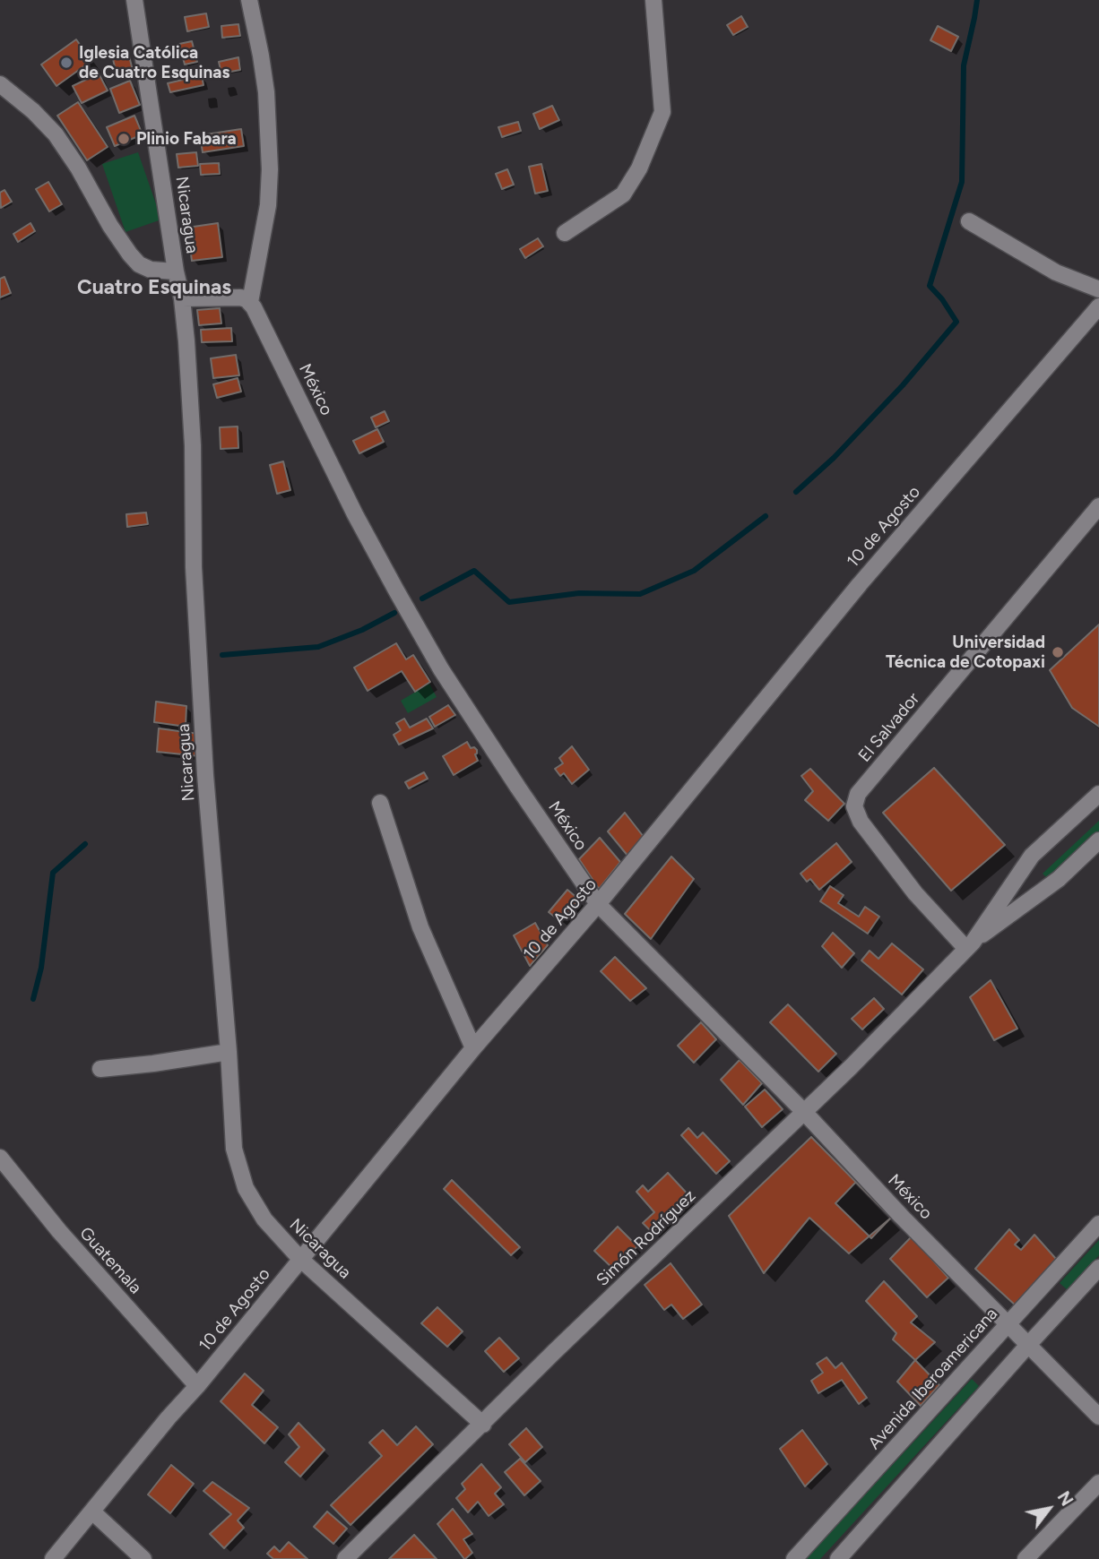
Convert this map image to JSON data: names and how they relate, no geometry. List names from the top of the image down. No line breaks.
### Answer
{"streets":{"street":["Nicaragua","México","10 de Agosto","El Salvador","Simón Rodríguez","Guatemala","Avenida Iberoamericana"]},"crossings":[["Nicaragua","10 de Agosto"],["Nicaragua","Simón Rodríguez"],["México","10 de Agosto"],["México","Simón Rodríguez"],["México","Avenida Iberoamericana"],["10 de Agosto","Guatemala"],["El Salvador","Simón Rodríguez"]],"districts":["Cuatro Esquinas"],"places":["Iglesia Católica de Cuatro Esquinas","Plinio Fabara","Universidad Técnica de Cotopaxi"],"north":"top right"}
